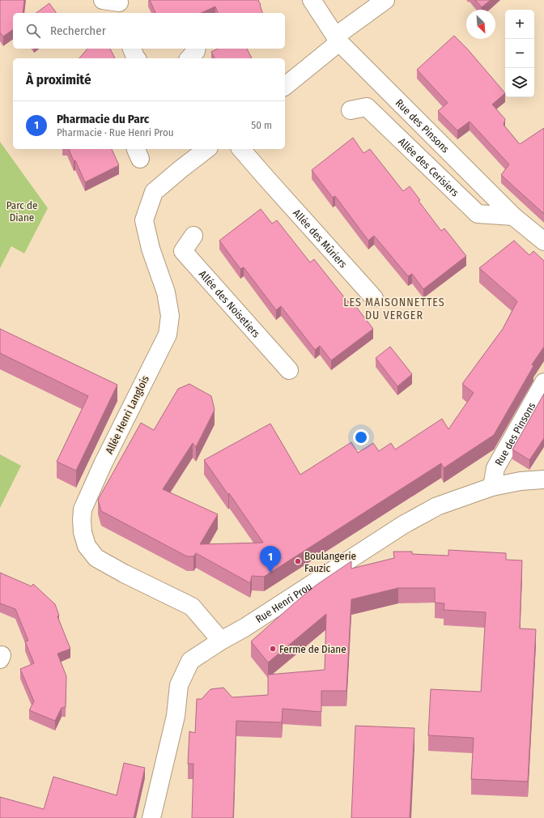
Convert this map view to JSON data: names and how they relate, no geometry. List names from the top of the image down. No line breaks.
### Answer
{"streets":{"street":["Rue des Pinsons","Allée des Cerisiers","Allée des Mûriers","Allée des Noisetiers","Allée Henri Langlois","Rue Henri Prou"]},"crossings":[["Rue des Pinsons","Allée des Cerisiers"],["Rue des Pinsons","Rue Henri Prou"],["Allée Henri Langlois","Rue Henri Prou"]],"districts":["LES MAISONNETTES DU VERGER"],"parks":["Parc de Diane"],"places":["Boulangerie Fauzic","Ferme de Diane"],"north":"bottom right","page":{"map_buttons":["+","−"],"search":"Rechercher","heading":"À proximité","list":[{"mark":"1","name":"Pharmacie du Parc","note":"Pharmacie · Rue Henri Prou","value":"50 m"}],"pins":"1"}}
